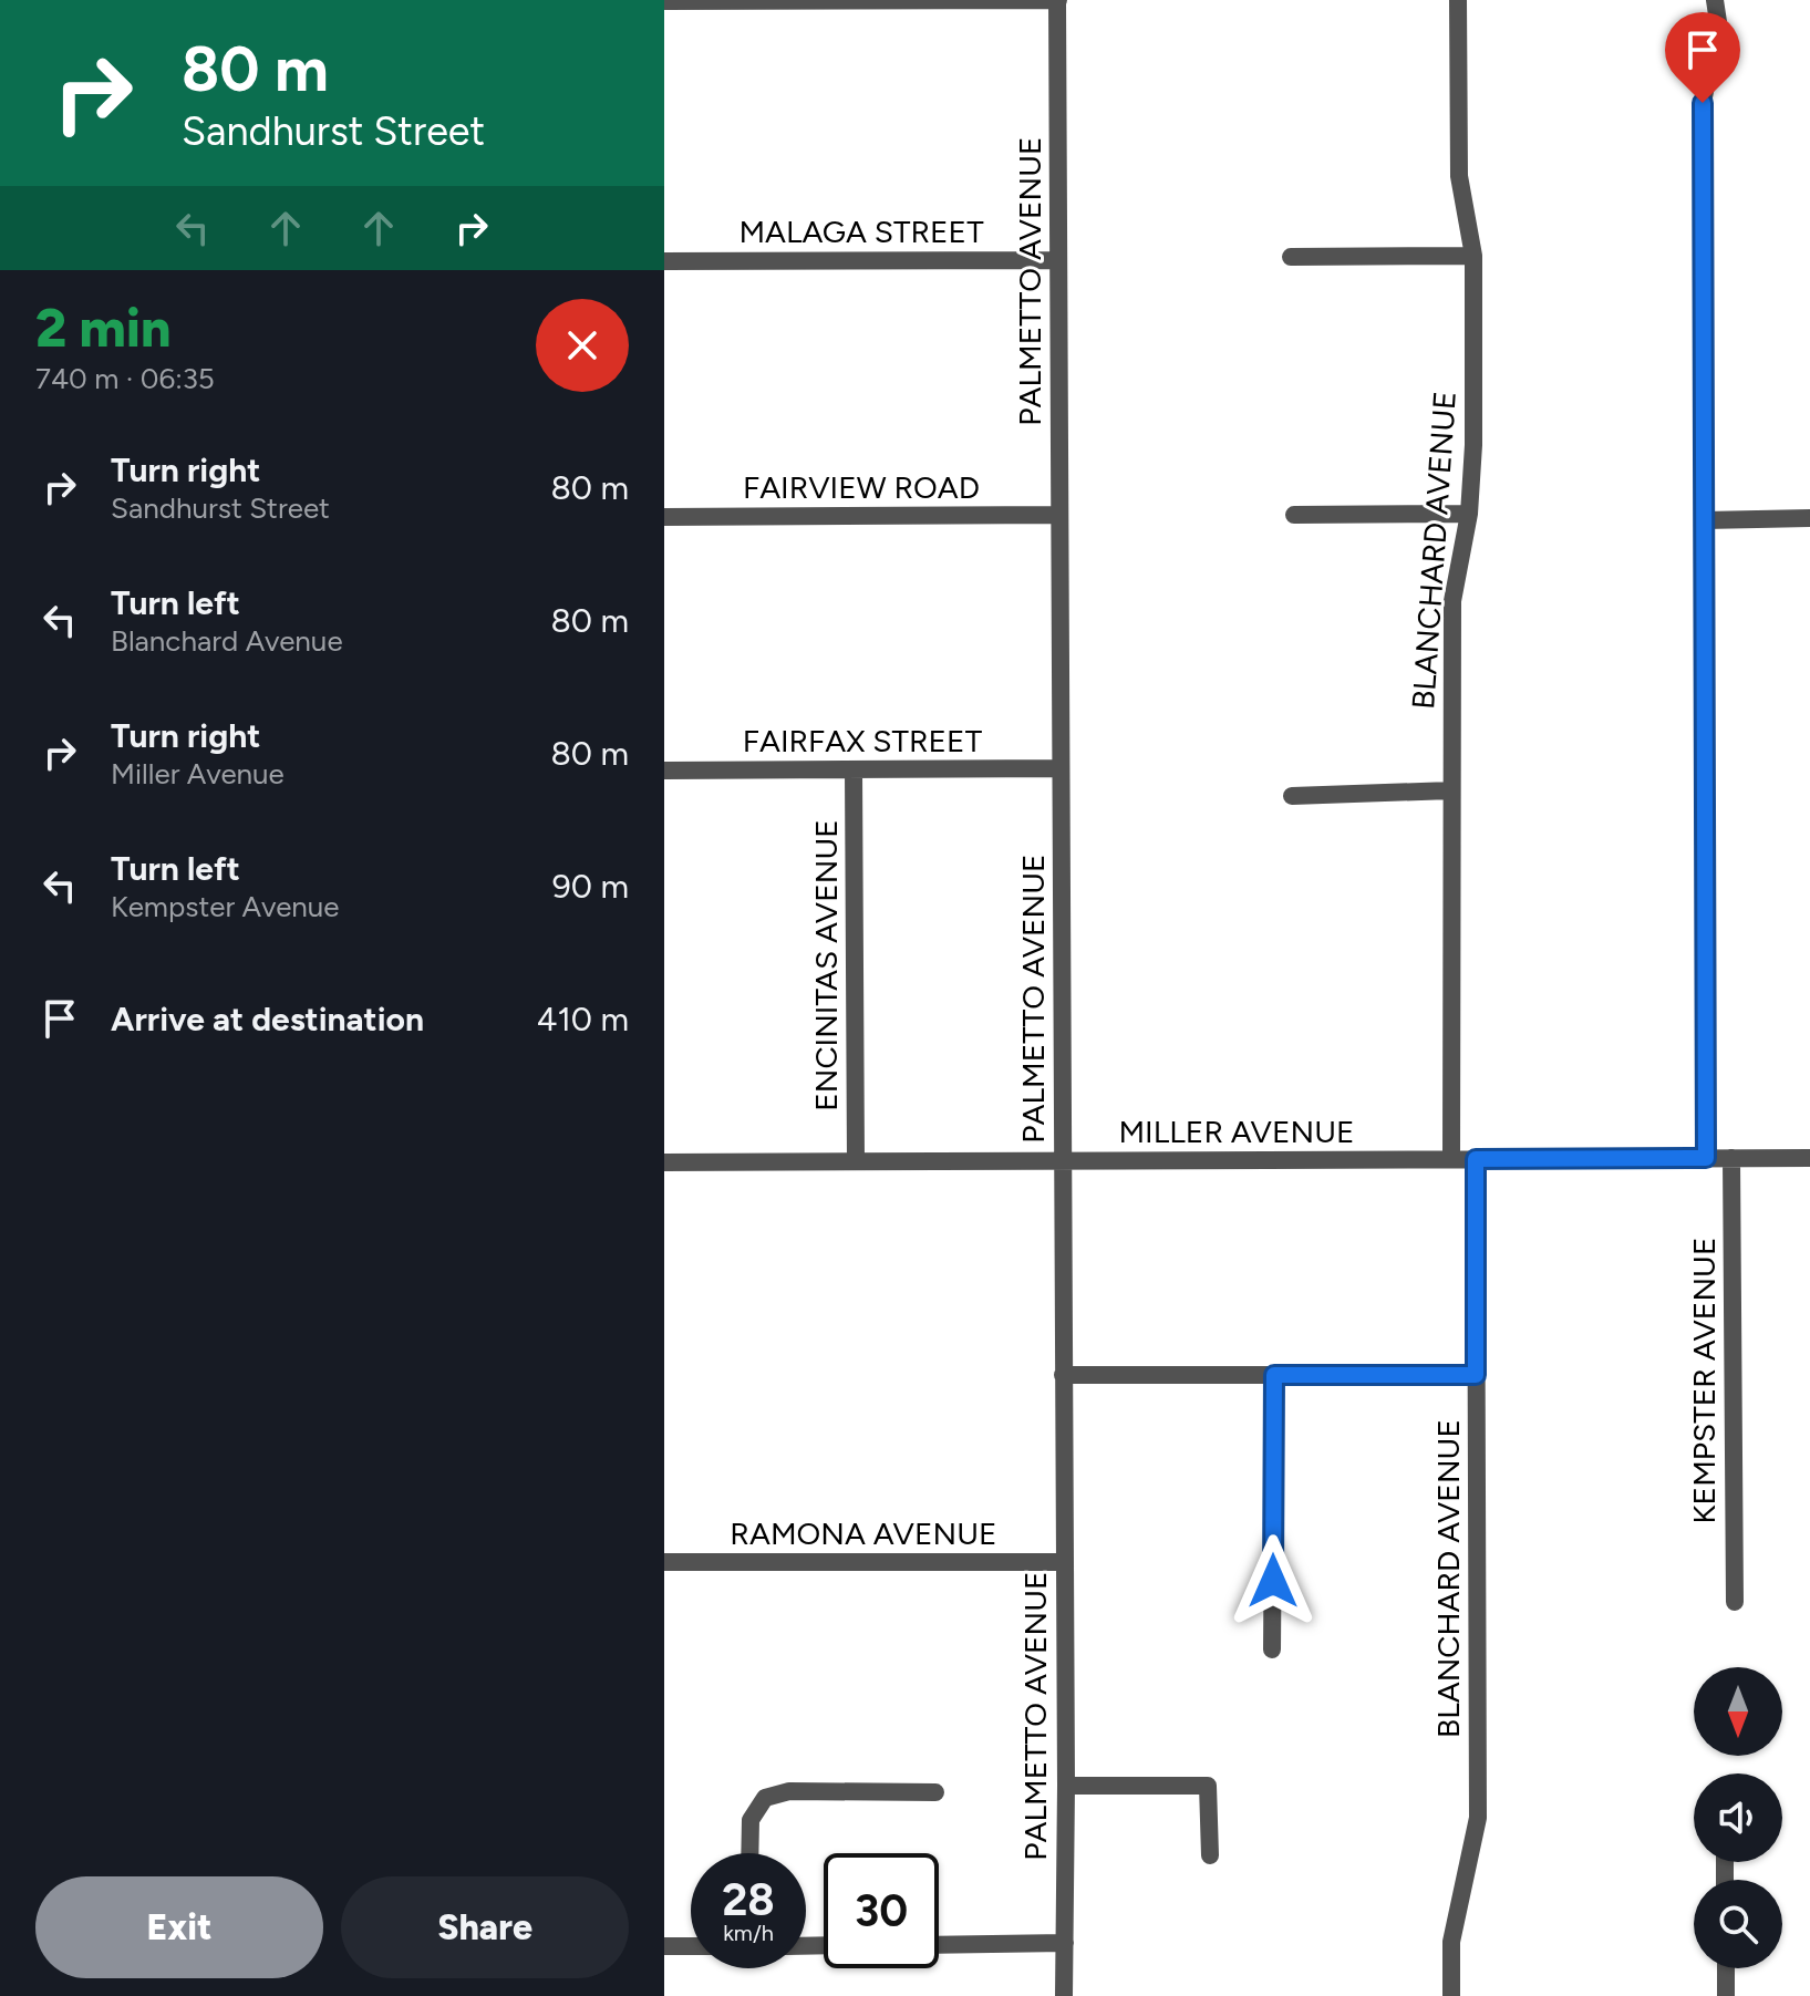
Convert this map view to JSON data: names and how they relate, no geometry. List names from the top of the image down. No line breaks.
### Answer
{"streets":{"street":["MALAGA STREET","PALMETTO AVENUE","FAIRVIEW ROAD","BLANCHARD AVENUE","FAIRFAX STREET","ENCINITAS AVENUE","MILLER AVENUE","KEMPSTER AVENUE","RAMONA AVENUE"]},"crossings":[["MALAGA STREET","PALMETTO AVENUE"],["PALMETTO AVENUE","FAIRVIEW ROAD"],["PALMETTO AVENUE","FAIRFAX STREET"],["PALMETTO AVENUE","MILLER AVENUE"],["PALMETTO AVENUE","RAMONA AVENUE"],["BLANCHARD AVENUE","MILLER AVENUE"],["FAIRFAX STREET","ENCINITAS AVENUE"],["ENCINITAS AVENUE","MILLER AVENUE"],["MILLER AVENUE","KEMPSTER AVENUE"]],"north":"bottom","page":{"turn":["80 m","Sandhurst Street"],"heading":["2 min","740 m · 06:35"],"list":[{"name":"Turn right","note":"Sandhurst Street","value":"80 m"},{"name":"Turn left","note":"Blanchard Avenue","value":"80 m"},{"name":"Turn right","note":"Miller Avenue","value":"80 m"},{"name":"Turn left","note":"Kempster Avenue","value":"90 m"},{"name":"Arrive at destination","value":"410 m"}],"speed":"28 km/h","limit":"30","buttons":["Exit","Share"]}}
